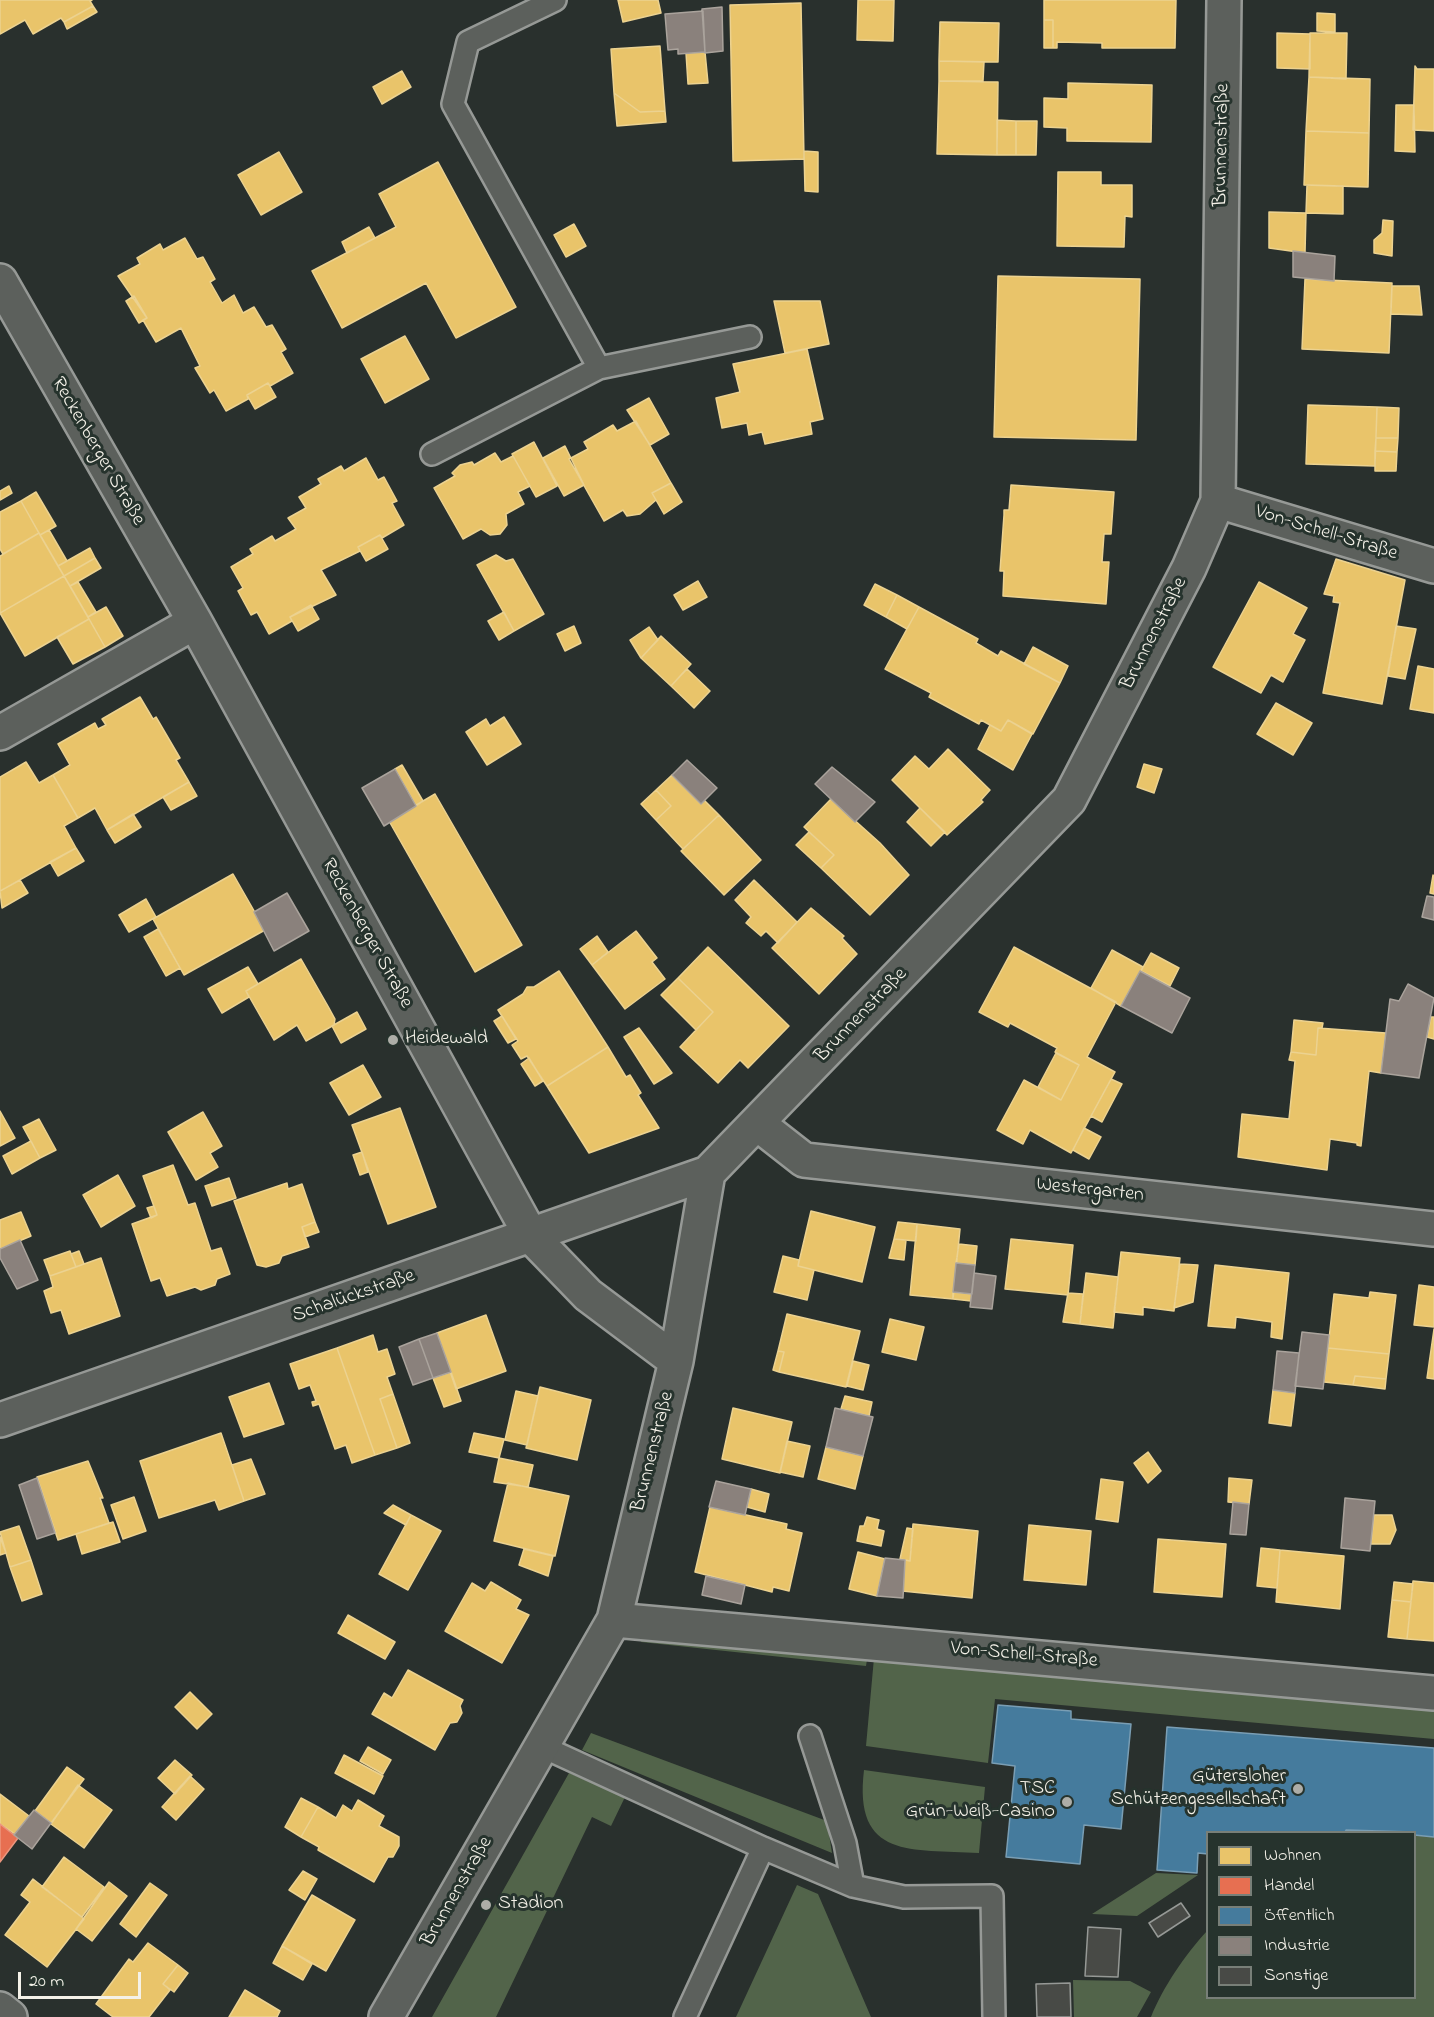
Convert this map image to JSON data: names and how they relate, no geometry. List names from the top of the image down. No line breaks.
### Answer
{"streets":{"street":["Brunnenstraße","Reckenberger Straße","Von-Schell-Straße","Westergarten","Schalückstraße"]},"crossings":[["Brunnenstraße","Reckenberger Straße"],["Brunnenstraße","Von-Schell-Straße"],["Brunnenstraße","Westergarten"],["Brunnenstraße","Schalückstraße"],["Reckenberger Straße","Schalückstraße"]],"places":["Heidewald","Gütersloher Schützengesellschaft","TSC Grün-Weiß-Casino","Stadion"],"legend":["Wohnen","Handel","Öffentlich","Industrie","Sonstige"],"scale_bar":"20 m"}
